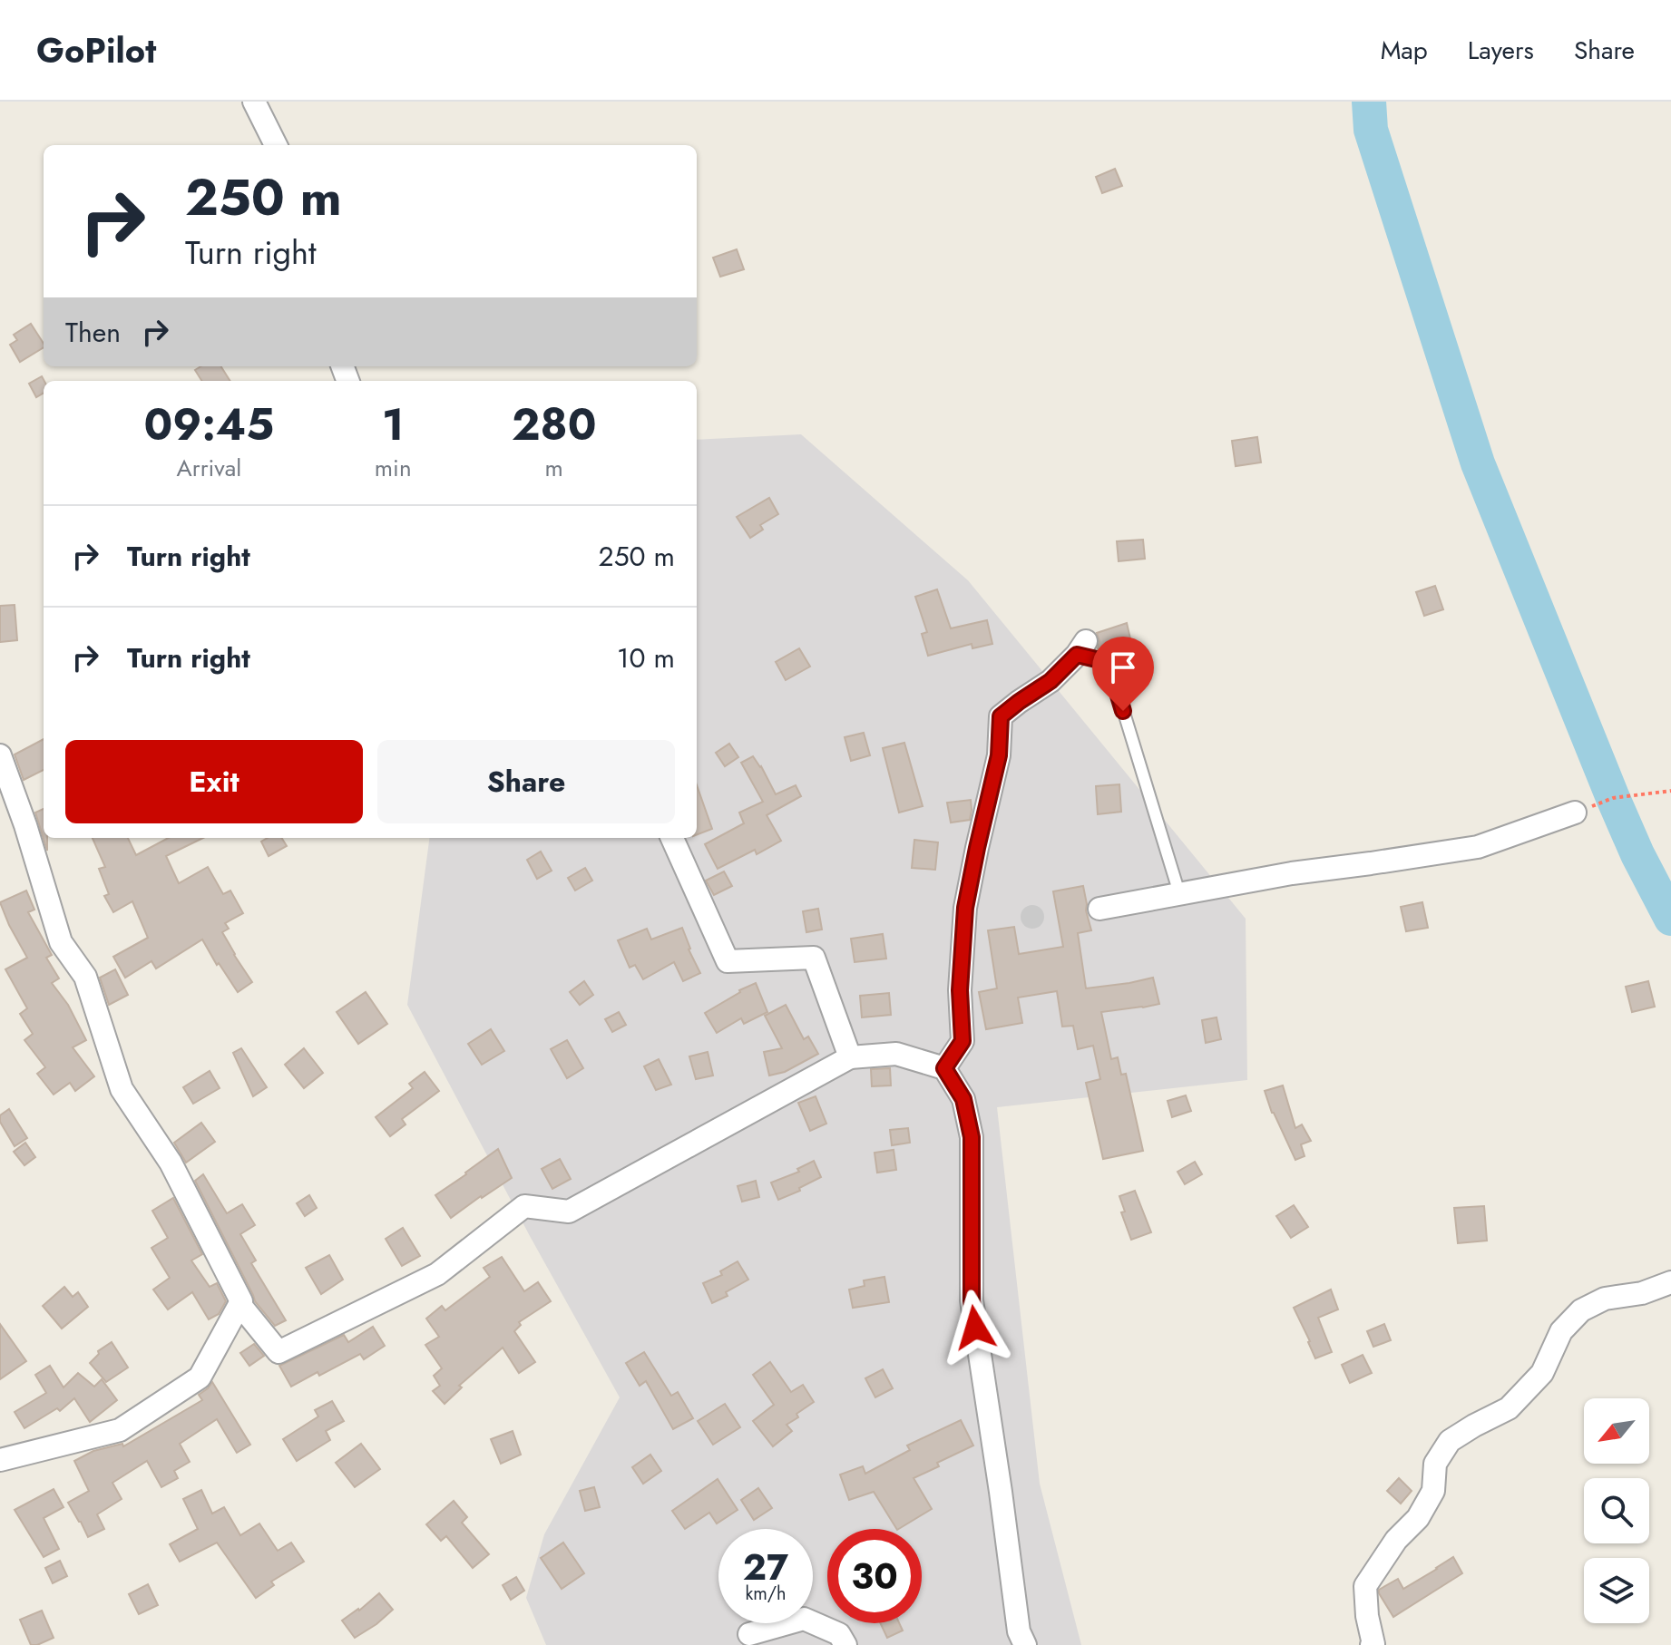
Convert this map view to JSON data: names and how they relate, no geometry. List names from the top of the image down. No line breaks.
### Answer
{"north":"bottom left","page":{"header":"GoPilot","nav":["Map","Layers","Share"],"turn":["250 m","Turn right"],"then":"Then","eta":["09:45","Arrival","1","min","280","m"],"list":[{"name":"Turn right","value":"250 m"},{"name":"Turn right","value":"10 m"}],"buttons":["Exit","Share"],"speed":"27 km/h","limit":"30"}}
